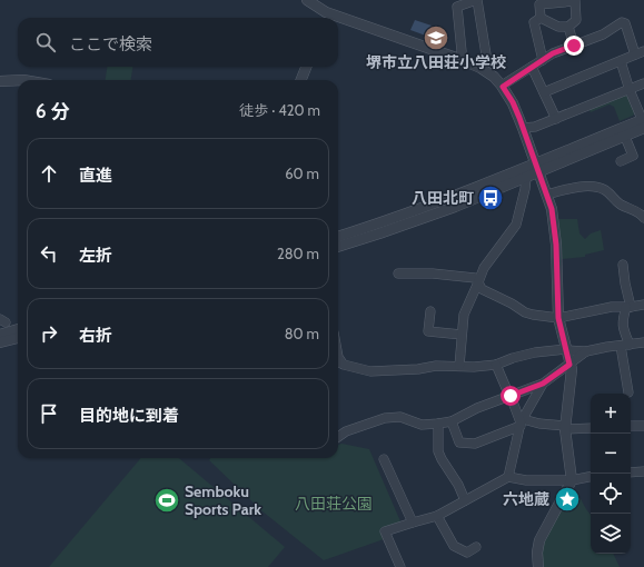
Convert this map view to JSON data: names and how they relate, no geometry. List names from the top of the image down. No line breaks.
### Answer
{"parks":["八田荘公園"],"places":{"school or university":["堺市立八田荘小学校"],"bus stop":["八田北町"],"place":["六地蔵"],"sports":["Semboku Sports Park"]},"page":{"search":"ここで検索","heading":["6 分","徒歩 · 420 m"],"list":[["直進","60 m"],["左折","280 m"],["右折","80 m"],"目的地に到着"],"map_buttons":["+","−"]}}
